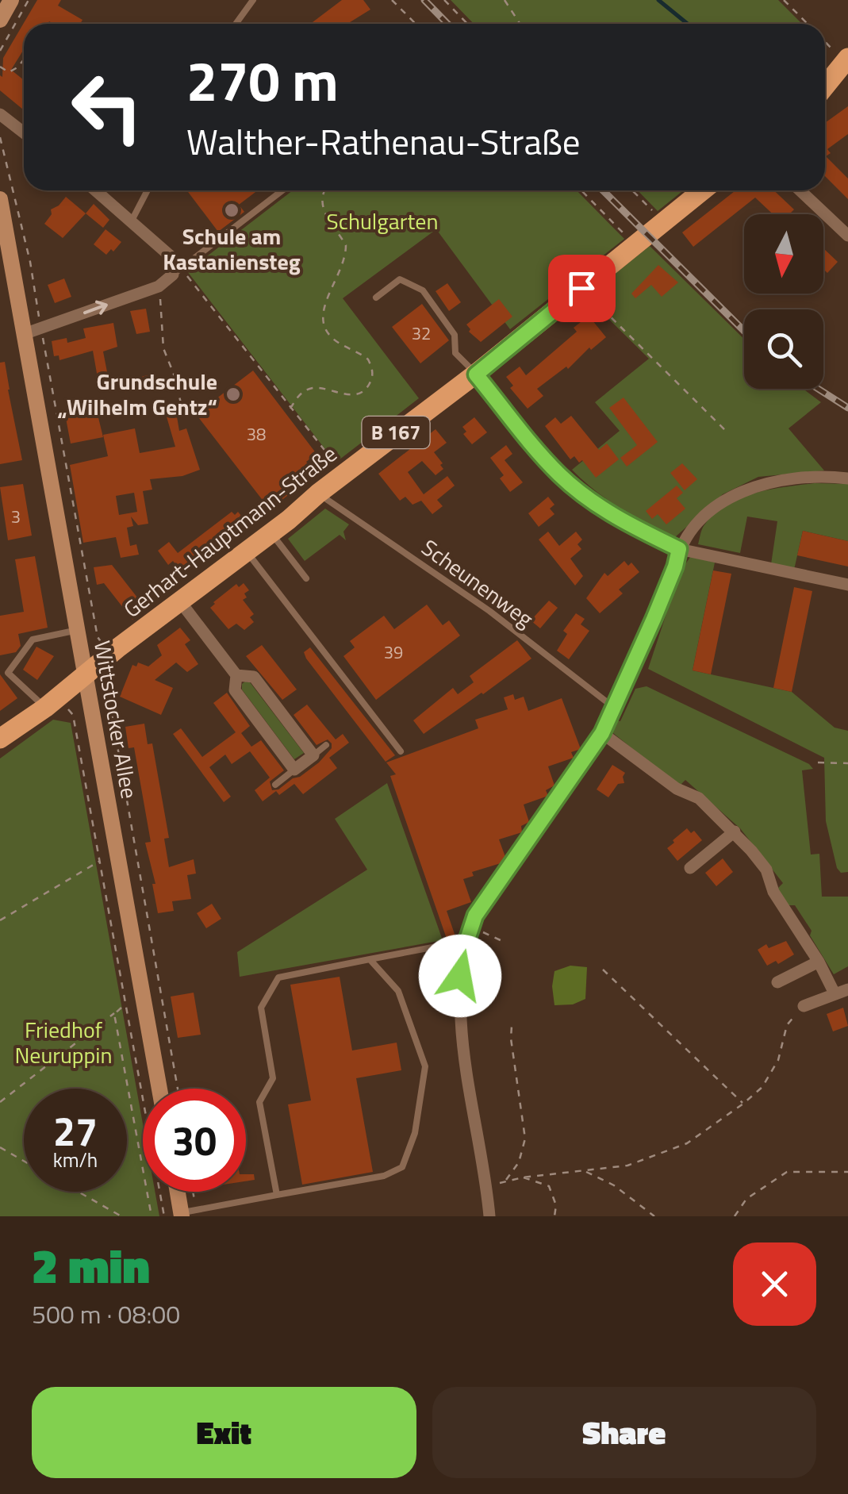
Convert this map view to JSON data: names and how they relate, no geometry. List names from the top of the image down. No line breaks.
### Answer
{"streets":{"main road":["B 167","Gerhart-Hauptmann-Straße","Wittstocker Allee"],"lane":["Scheunenweg"]},"crossings":[["Gerhart-Hauptmann-Straße","Scheunenweg"],["Gerhart-Hauptmann-Straße","Wittstocker Allee"]],"parks":["Schulgarten","Friedhof Neuruppin"],"places":["Schule am Kastaniensteg","Grundschule „Wilhelm Gentz“"],"house_numbers":["32","38","3","39"],"north":"bottom","page":{"turn":["270 m","Walther-Rathenau-Straße"],"speed":"27 km/h","limit":"30","heading":["2 min","500 m · 08:00"],"buttons":["Exit","Share"]}}
